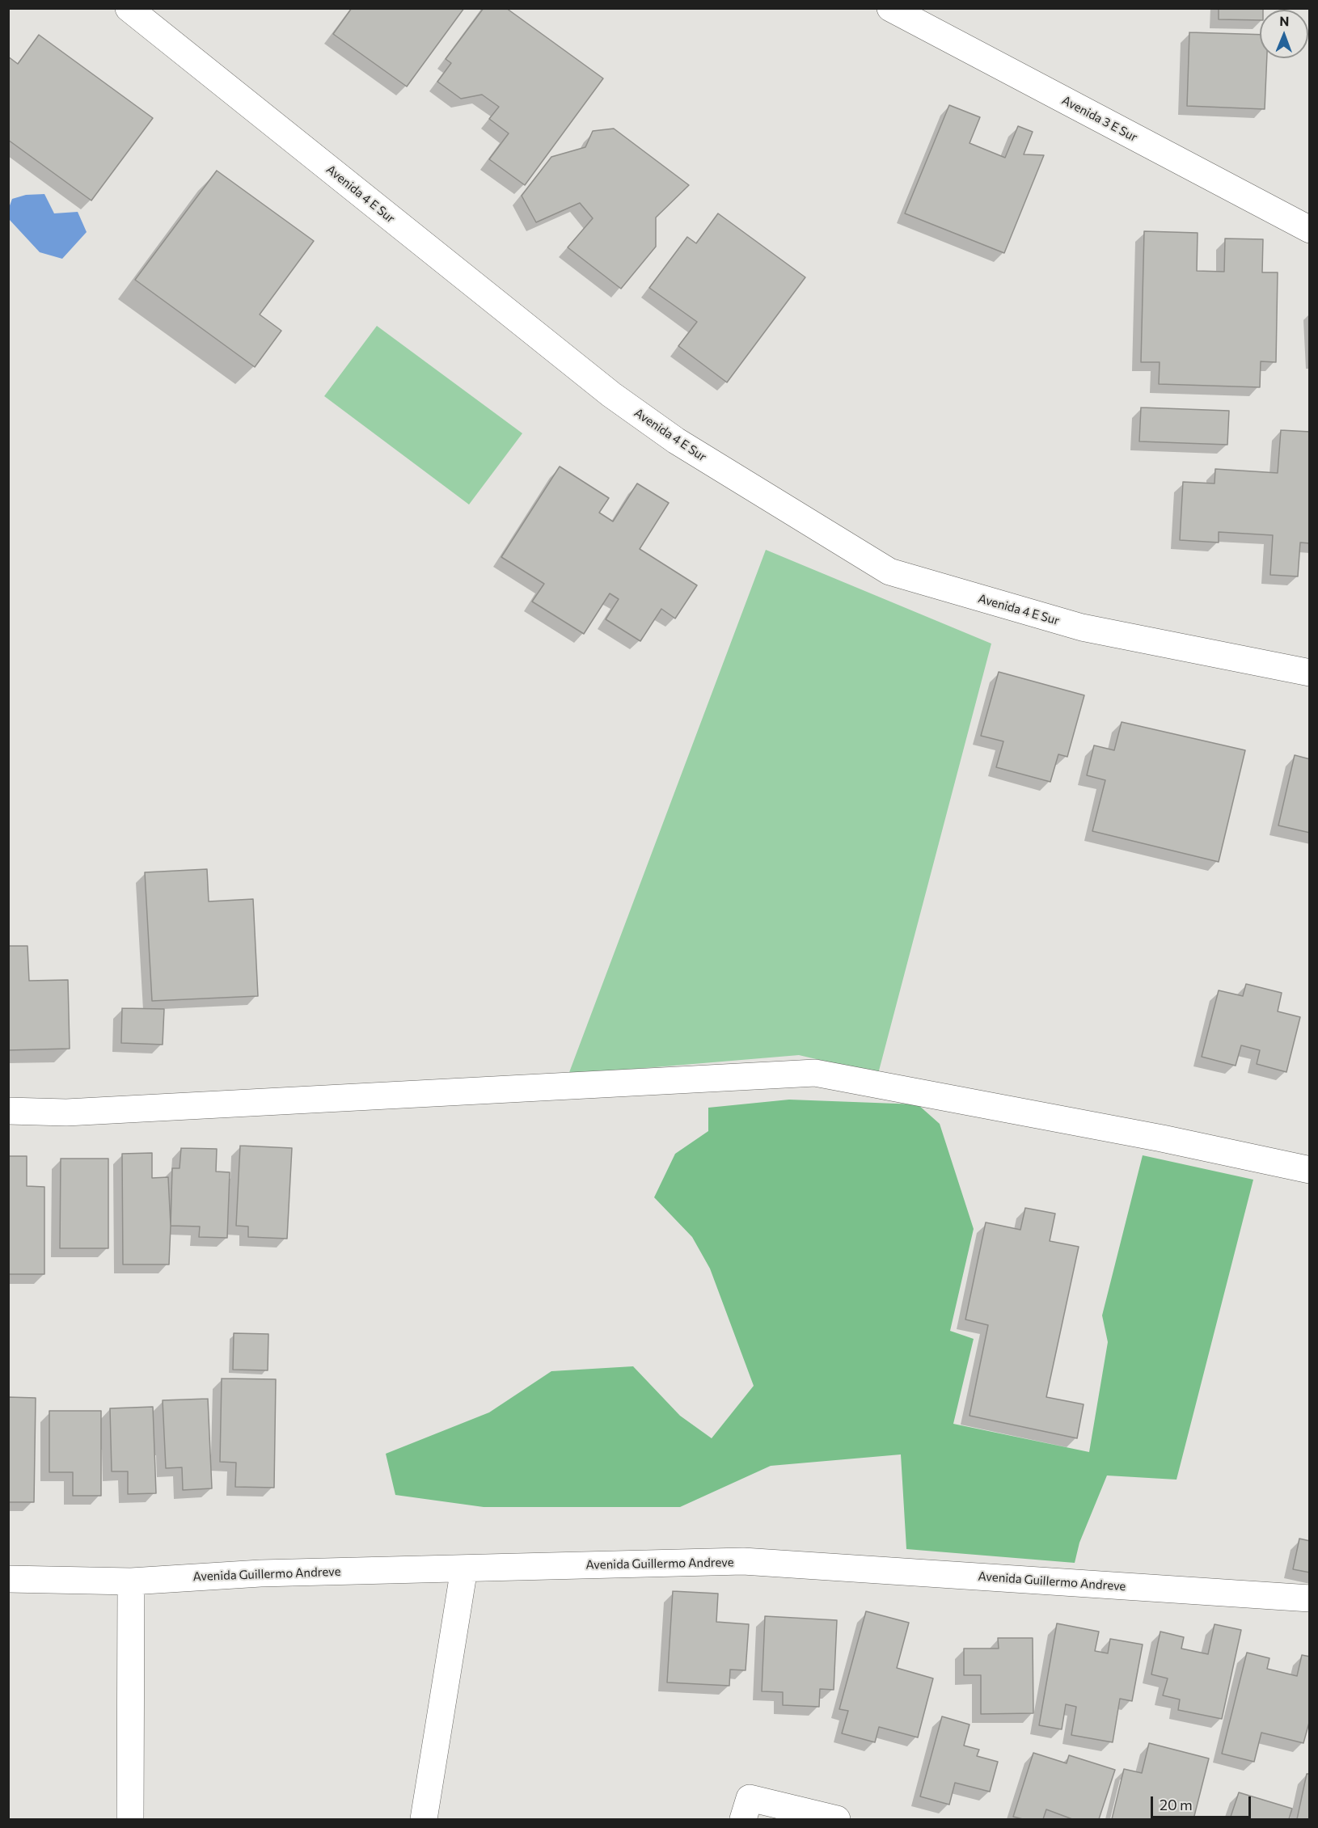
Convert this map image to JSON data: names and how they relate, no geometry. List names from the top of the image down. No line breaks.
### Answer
{"streets":{"street":["Avenida 3 E Sur","Avenida 4 E Sur","Avenida Guillermo Andreve"]},"scale_bar":"20 m","north":"top"}
